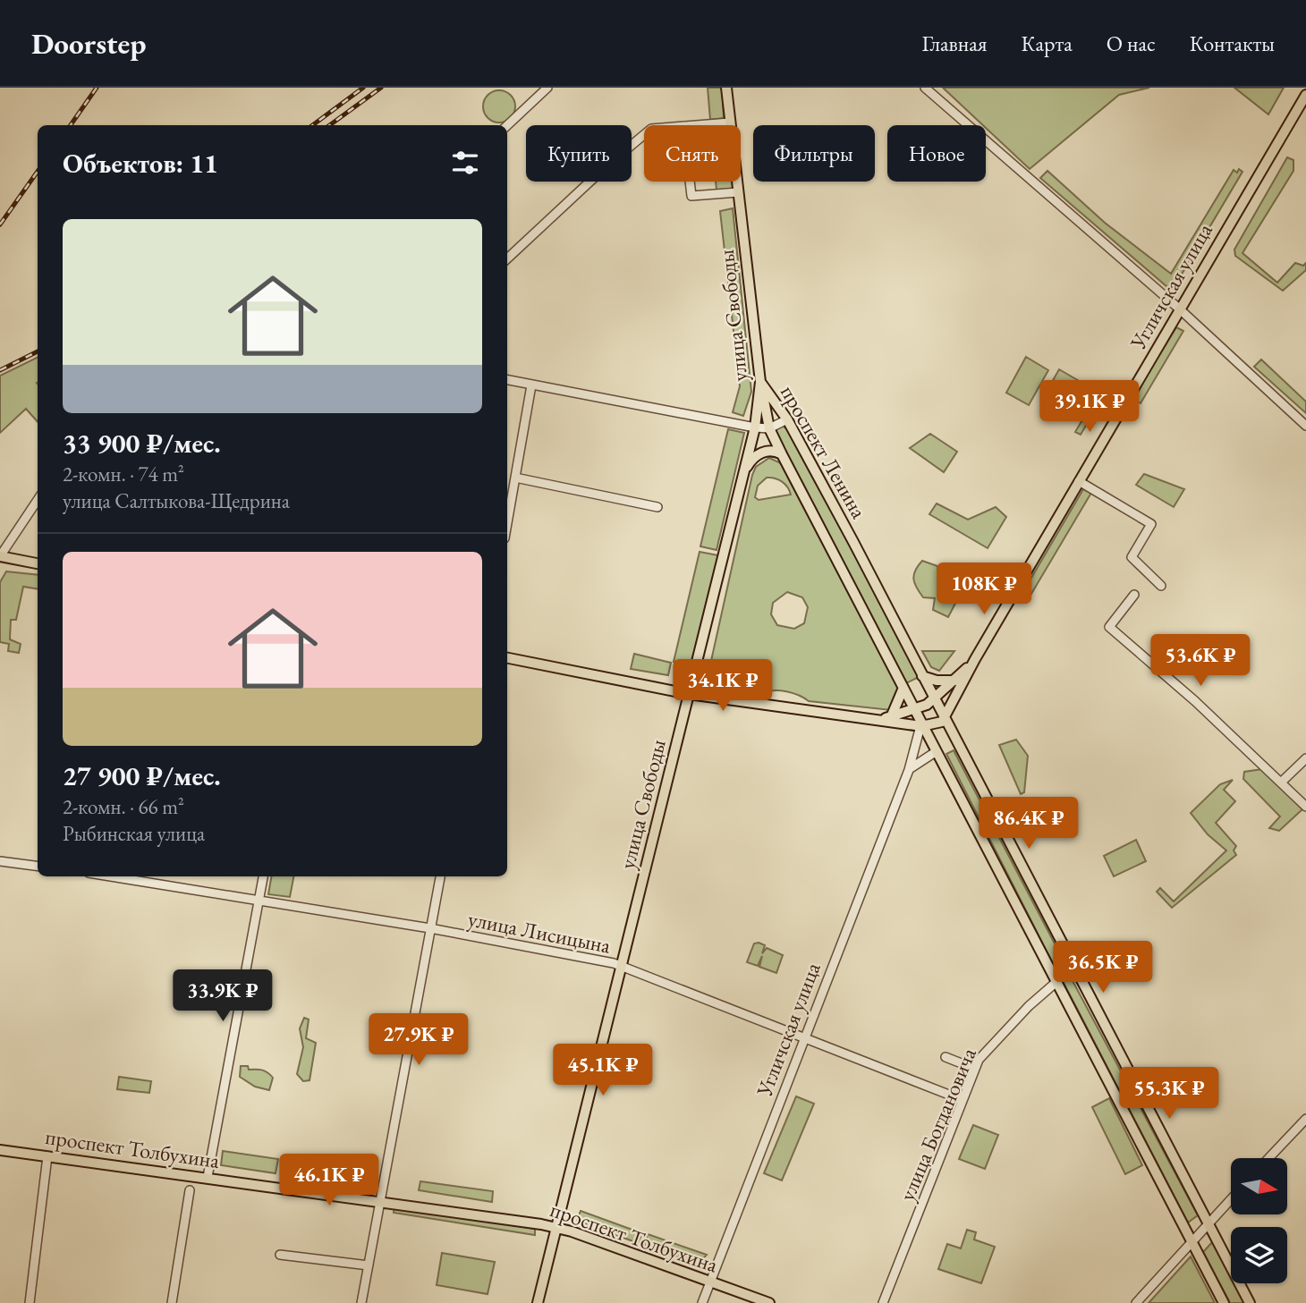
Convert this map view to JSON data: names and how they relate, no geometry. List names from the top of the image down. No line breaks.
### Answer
{"streets":{"main road":["Угличская улица","улица Свободы","проспект Ленина","проспект Толбухина"],"street":["улица Лисицына","улица Богдановича"]},"crossings":[["Угличская улица","проспект Ленина"],["Угличская улица","улица Лисицына"],["Угличская улица","проспект Толбухина"],["улица Свободы","проспект Ленина"],["улица Свободы","улица Лисицына"],["улица Свободы","проспект Толбухина"],["проспект Ленина","улица Богдановича"],["улица Лисицына","улица Богдановича"]],"north":"right","page":{"header":"Doorstep","nav":["Главная","Карта","О нас","Контакты"],"chip":["Купить","Снять","Фильтры","Новое"],"heading":"Объектов: 11","list":[{"name":"33 900 ₽/мес.","note":"2-комн. · 74 m² · улица Салтыкова-Щедрина"},{"name":"27 900 ₽/мес.","note":"2-комн. · 66 m² · Рыбинская улица"}],"price":["39.1K ₽","108K ₽","53.6K ₽","34.1K ₽","86.4K ₽","36.5K ₽","33.9K ₽","27.9K ₽","45.1K ₽","55.3K ₽","46.1K ₽"]}}
